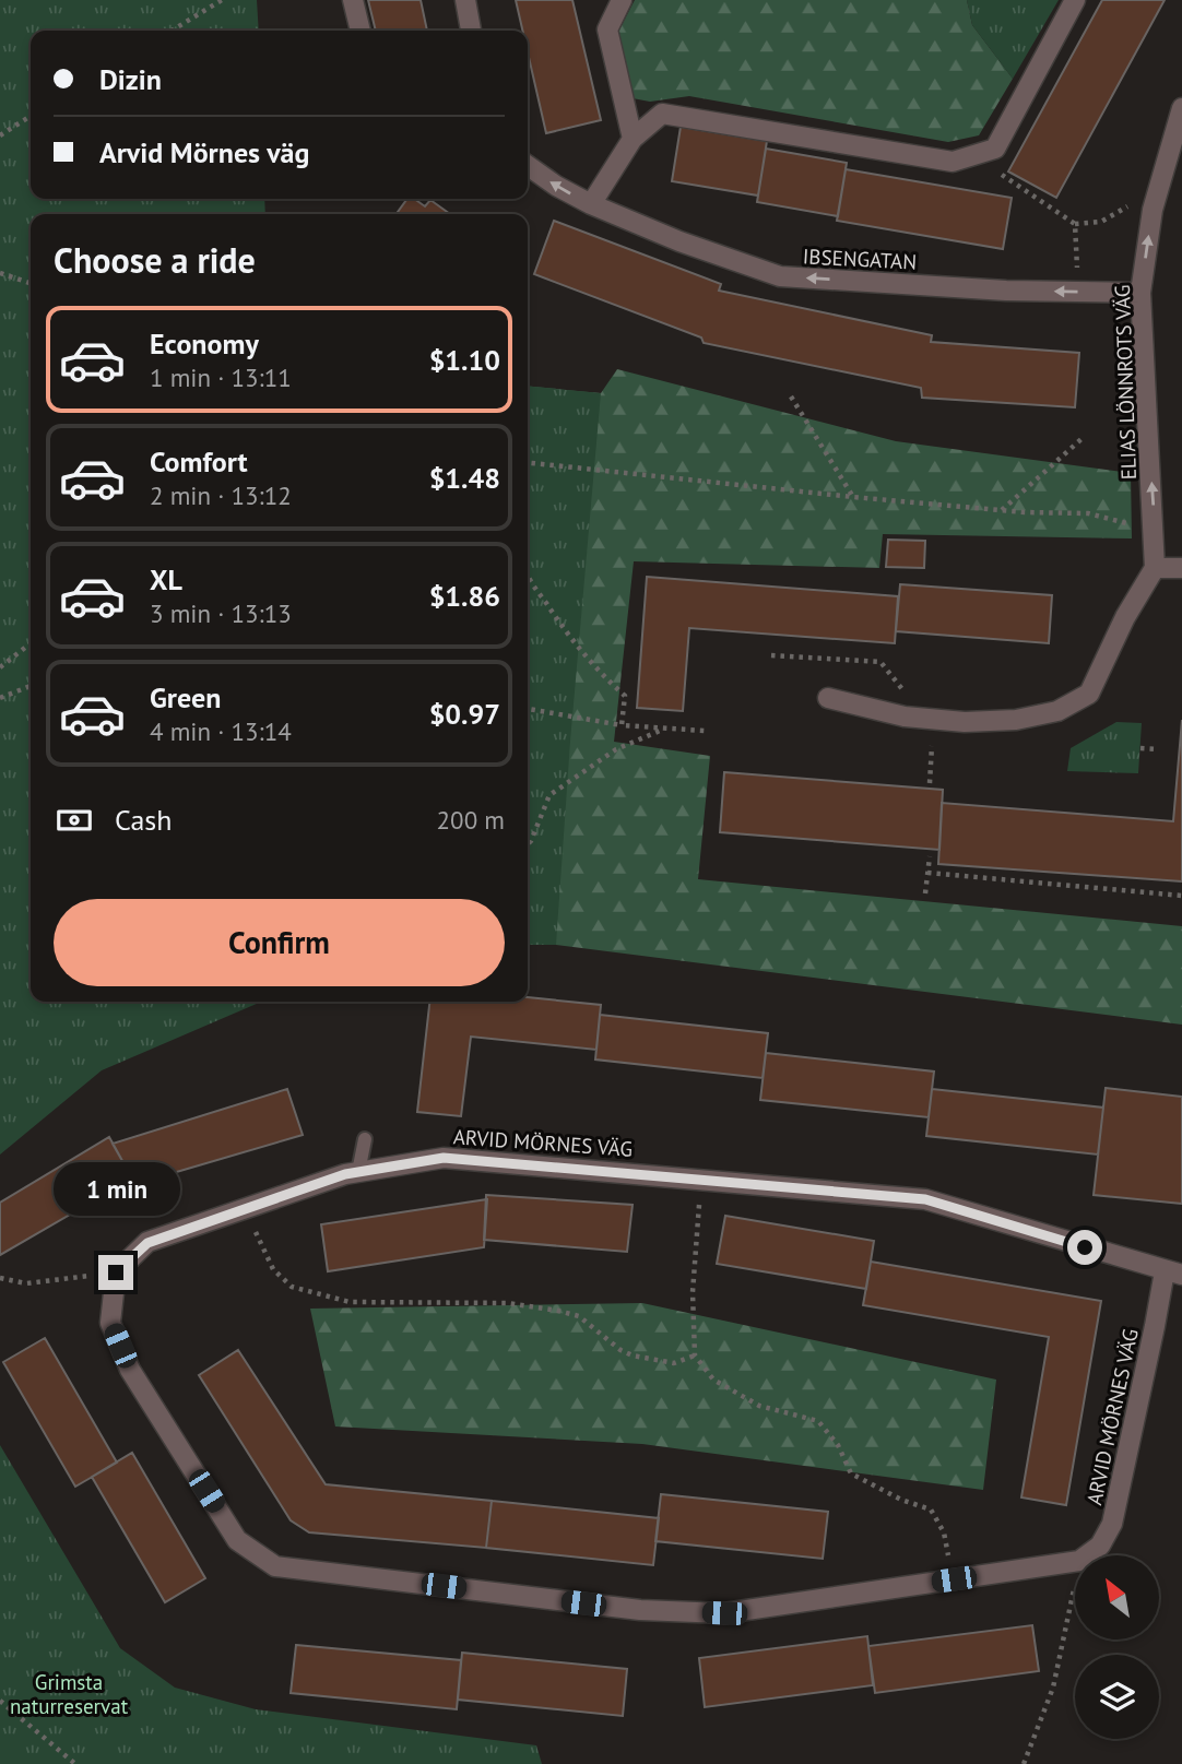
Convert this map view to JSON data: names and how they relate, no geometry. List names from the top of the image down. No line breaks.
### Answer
{"streets":{"street":["IBSENGATAN","ELIAS LÖNNROTS VÄG","ARVID MÖRNES VÄG"]},"crossings":[["IBSENGATAN","ELIAS LÖNNROTS VÄG"]],"one_way":["ELIAS LÖNNROTS VÄG"],"parks":["Grimsta naturreservat"],"north":"top left","page":{"banner":["Dizin","Arvid Mörnes väg"],"heading":"Choose a ride","list":[{"name":"Economy","note":"1 min · 13:11","value":"$1.10"},{"name":"Comfort","note":"2 min · 13:12","value":"$1.48"},{"name":"XL","note":"3 min · 13:13","value":"$1.86"},{"name":"Green","note":"4 min · 13:14","value":"$0.97"}],"pay":["Cash","200 m"],"buttons":"Confirm","bubble":"1 min"}}
